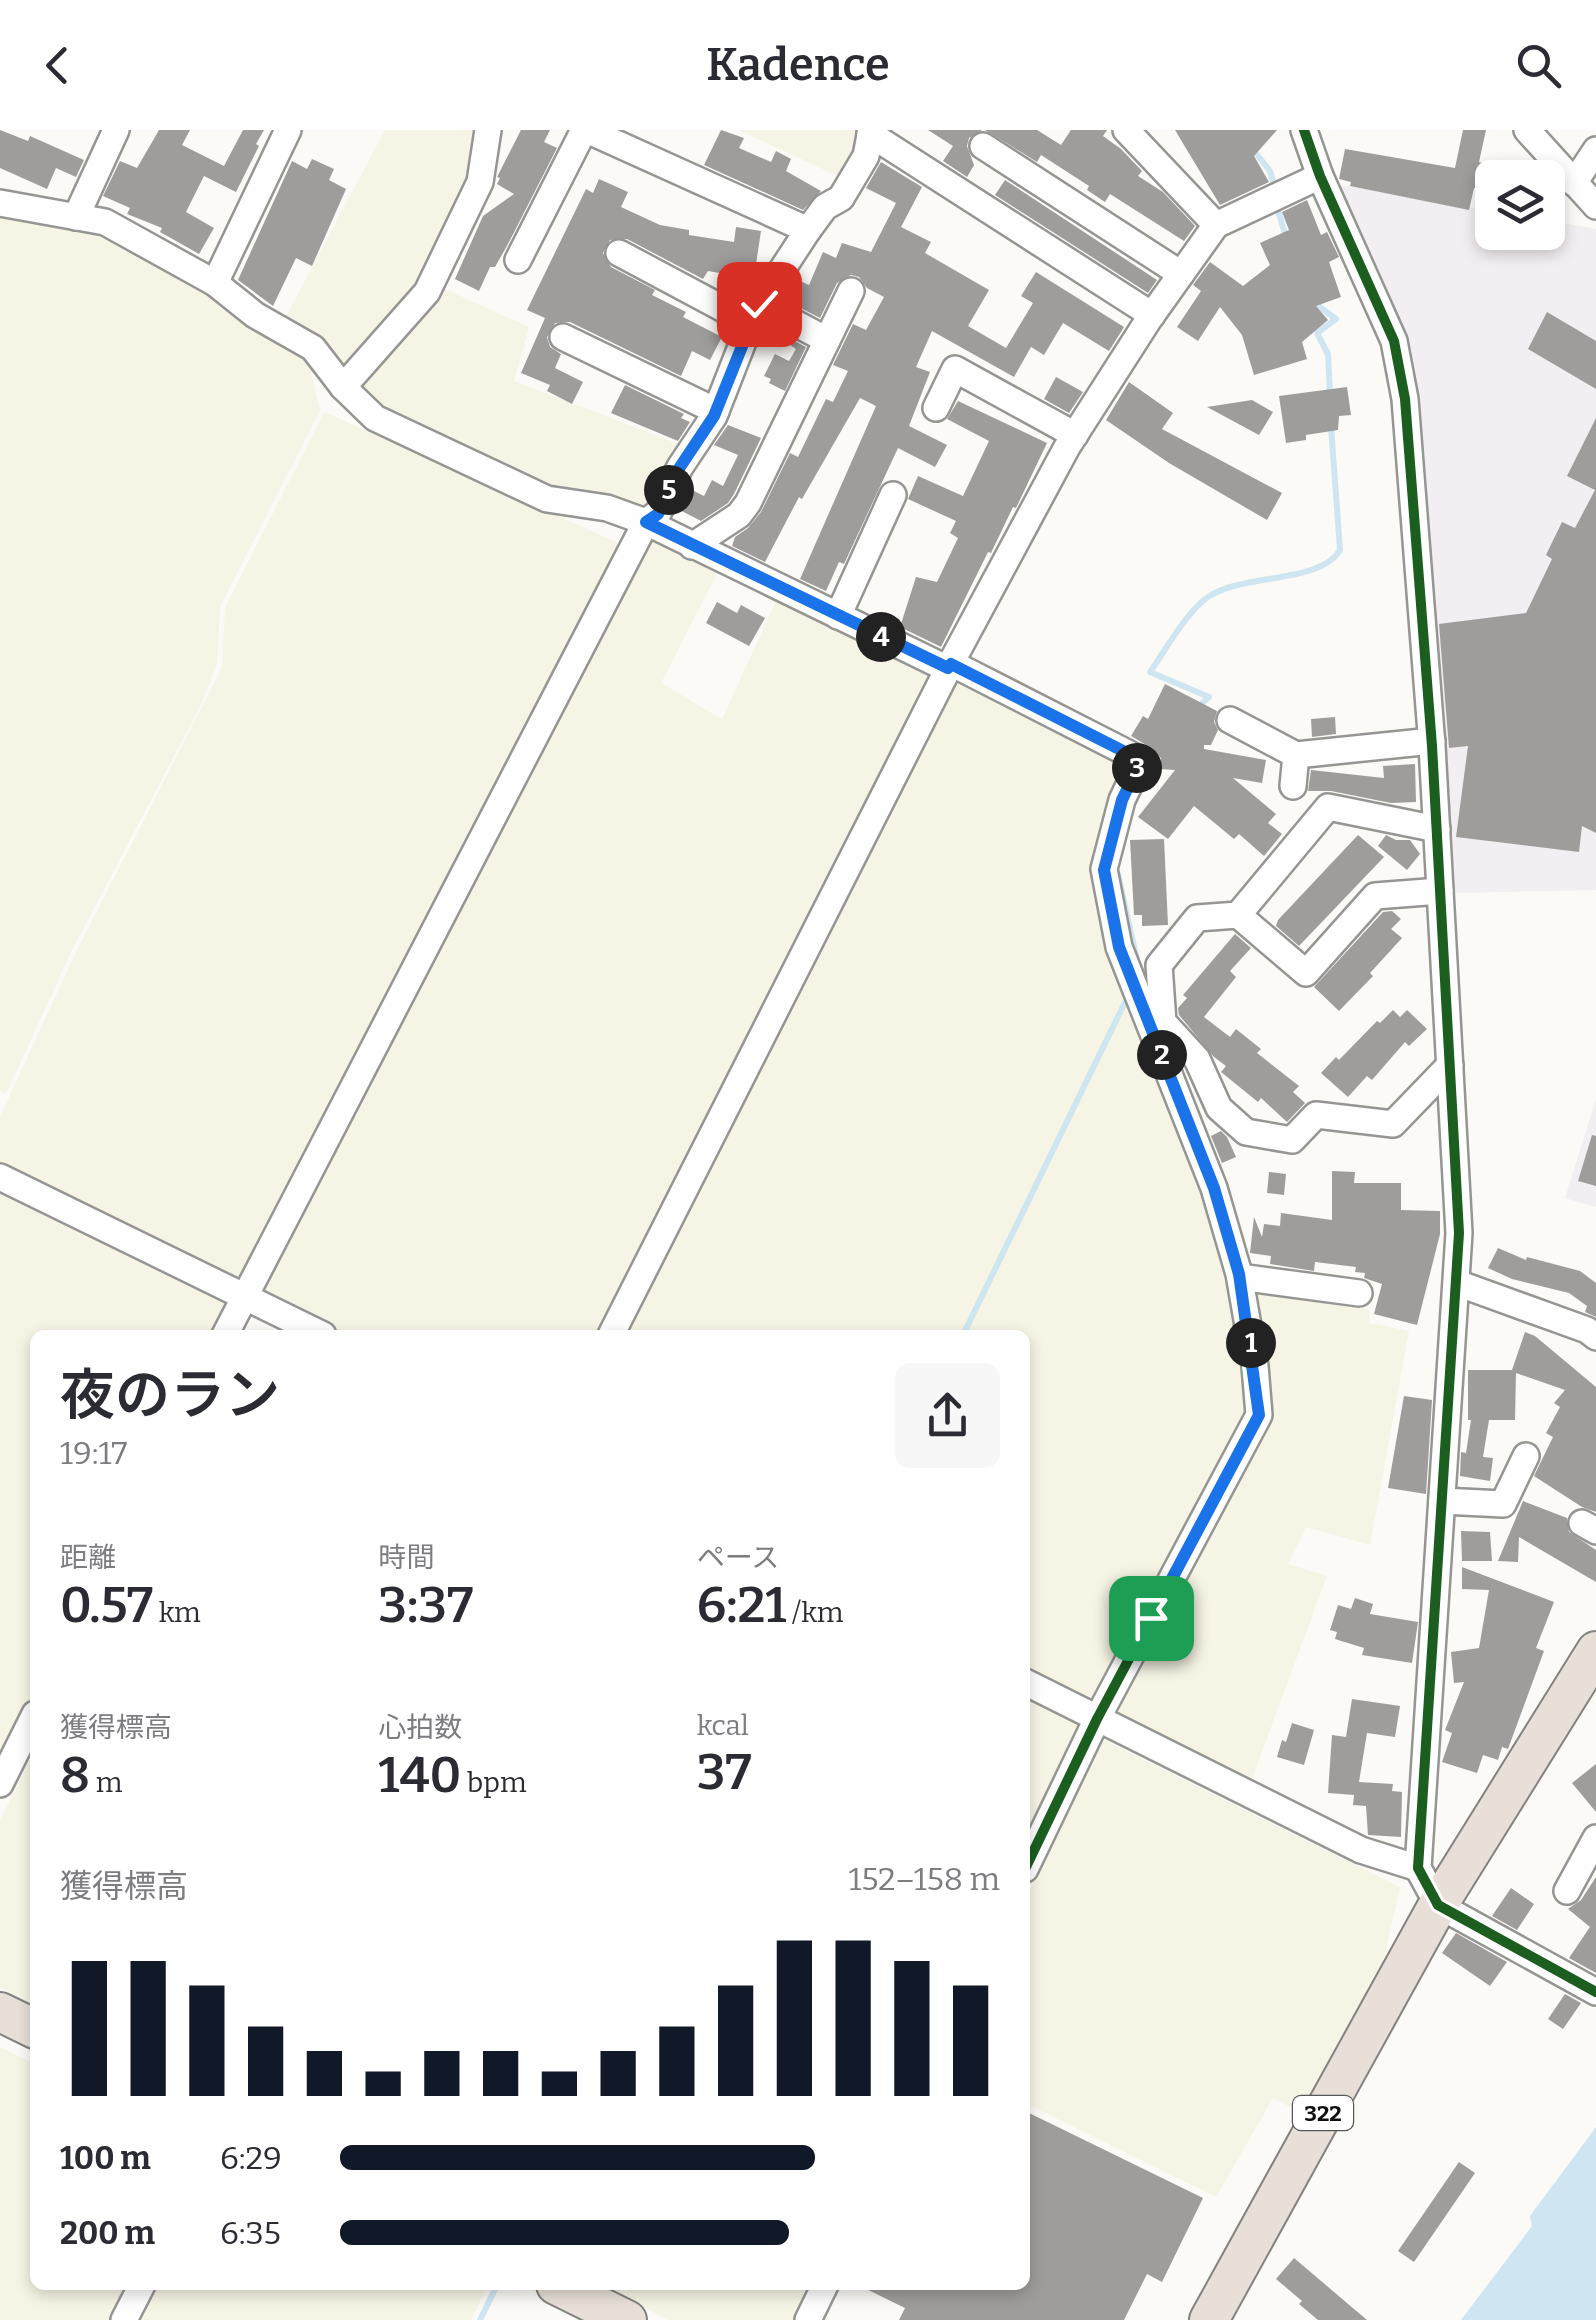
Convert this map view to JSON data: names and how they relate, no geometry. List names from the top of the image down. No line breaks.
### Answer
{"streets":{"highway":["322"]},"page":{"header":"Kadence","pins":["5","4","3","2","1"],"heading":["夜のラン","19:17"],"stats":[["距離","0.57 km"],["時間","3:37"],["ペース","6:21 /km"],["獲得標高","8 m"],["心拍数","140 bpm"],["kcal","37"]],"chart":["獲得標高","152–158 m"],"list":[{"name":"100 m","note":"6:29"},{"name":"200 m","note":"6:35"}]}}
